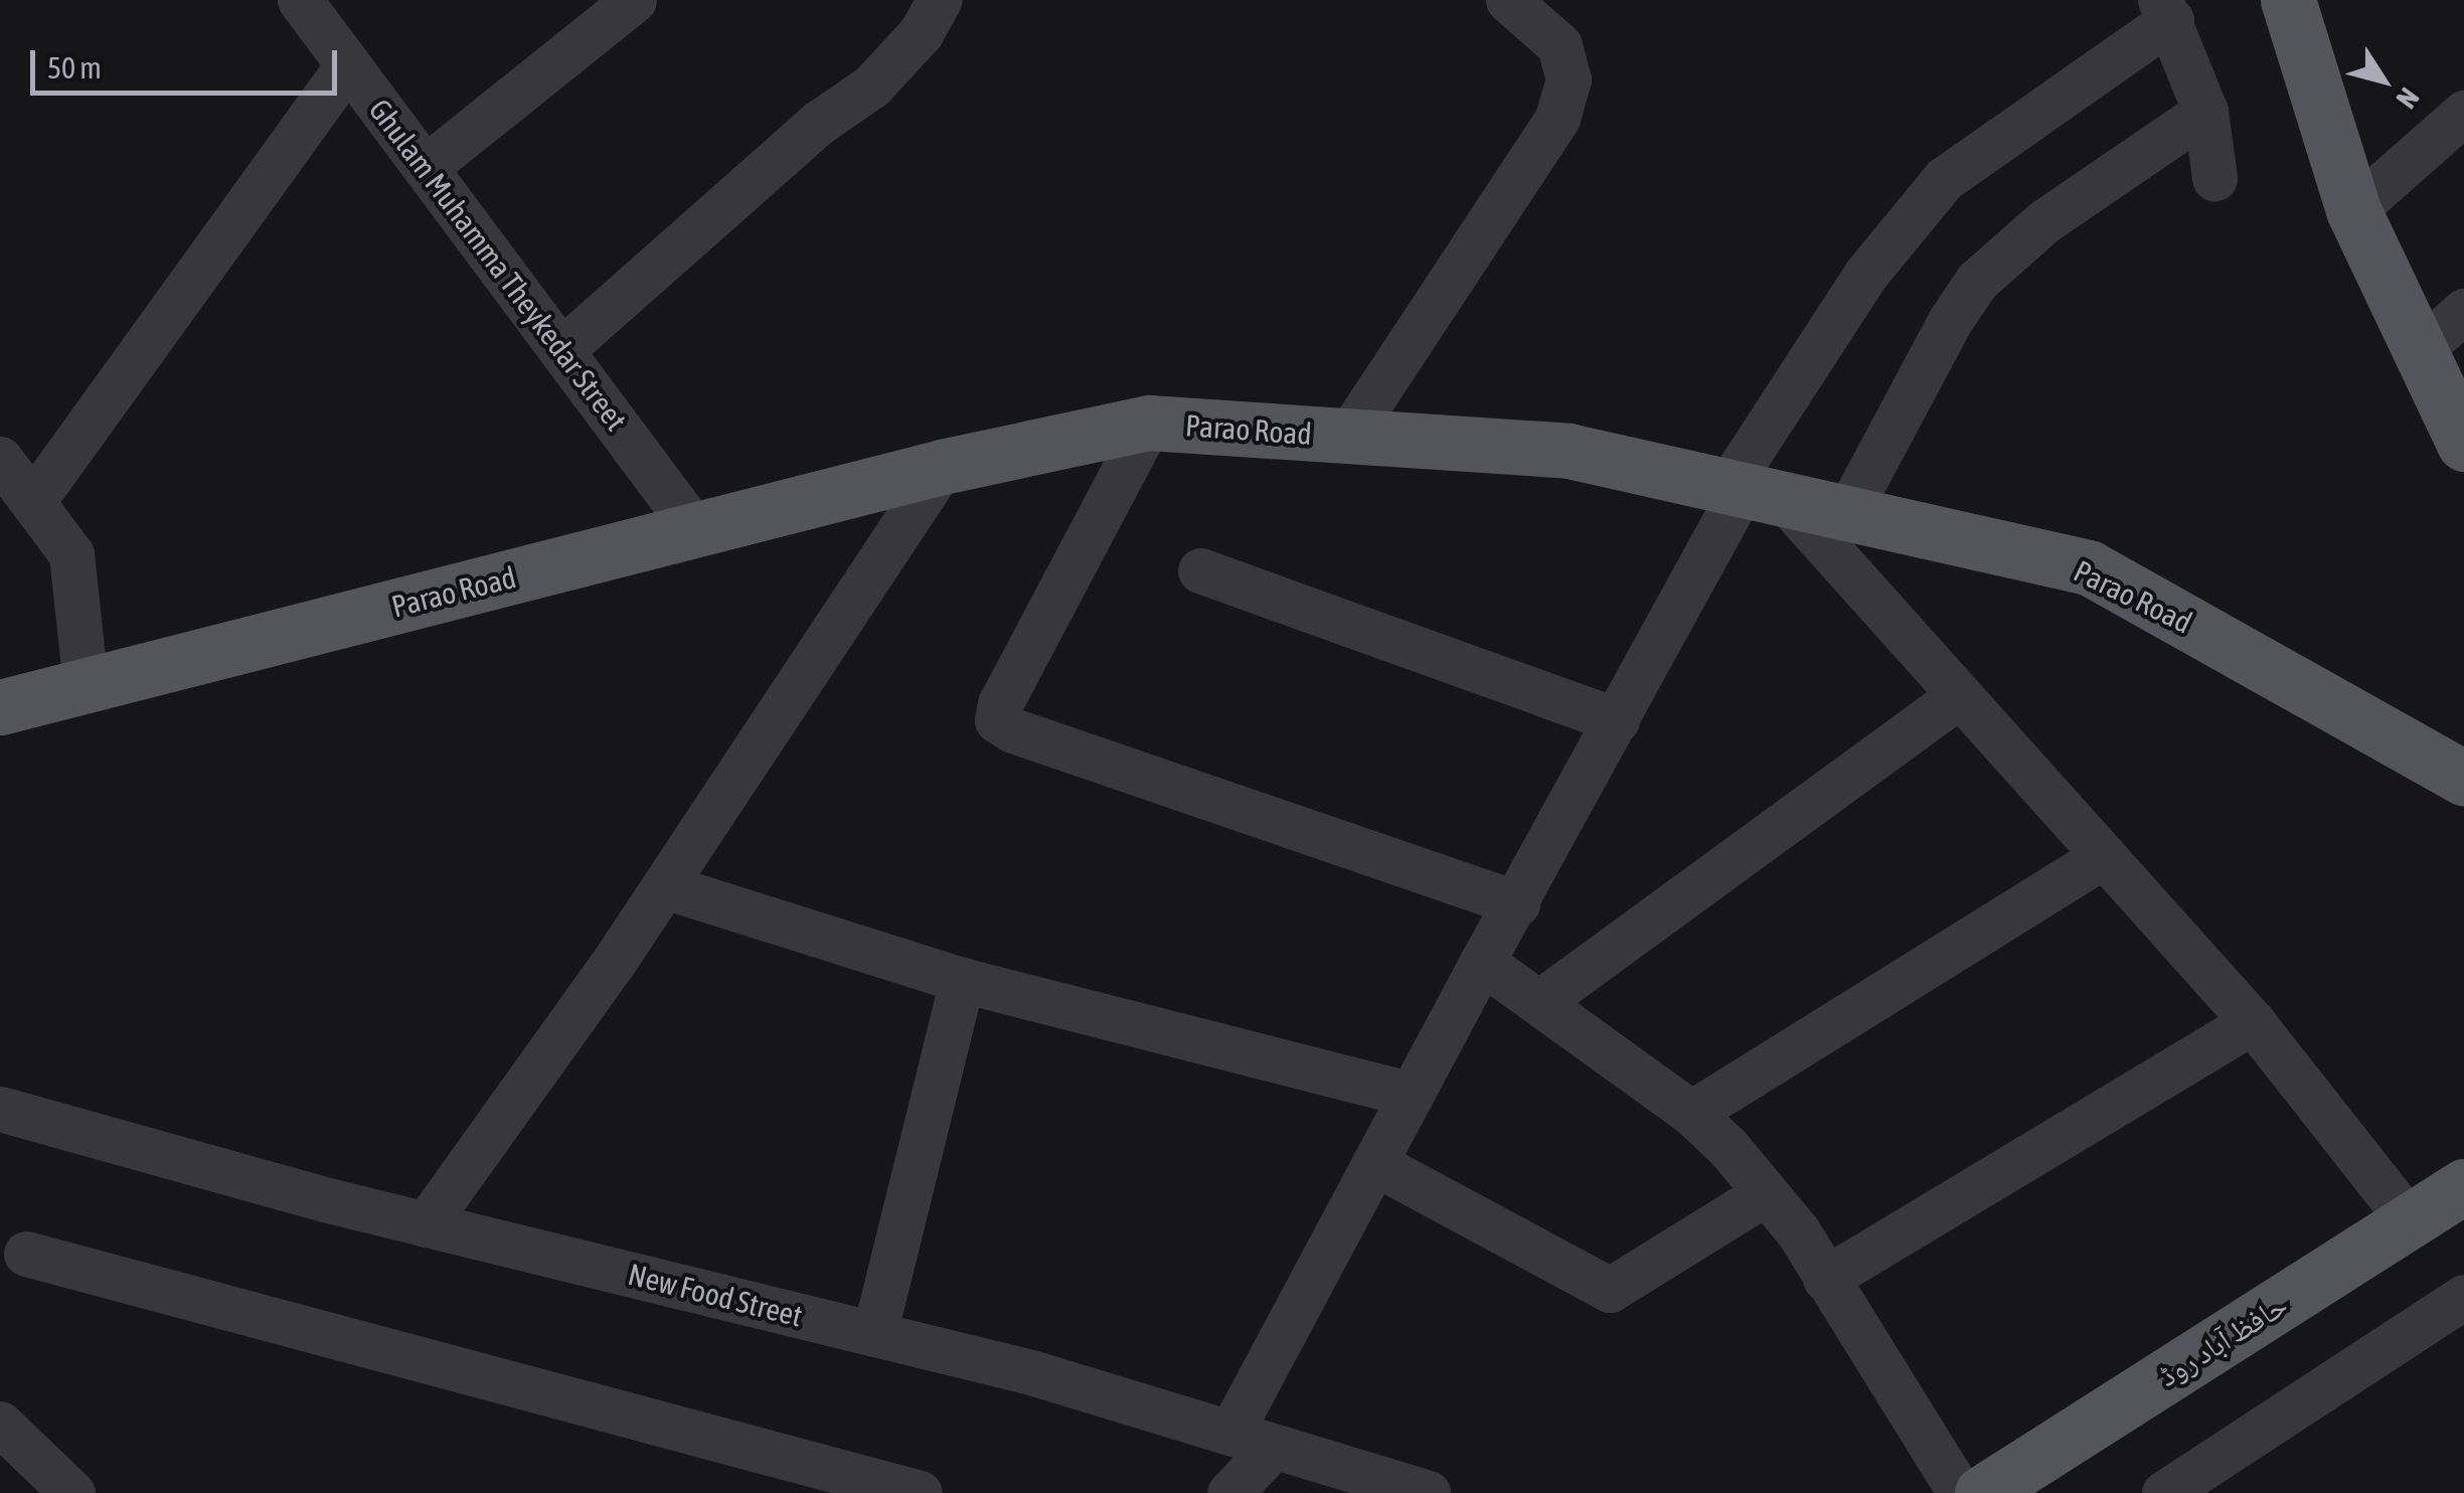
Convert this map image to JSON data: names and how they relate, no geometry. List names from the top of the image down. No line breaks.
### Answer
{"streets":{"main road":["Parao Road","حافظ آباد روڈ"],"street":["Ghulam Muhamma Theykedar Street","New Food Street"]},"crossings":[["Ghulam Muhamma Theykedar Street","Parao Road"]],"scale_bar":"50 m","north":"bottom right"}
